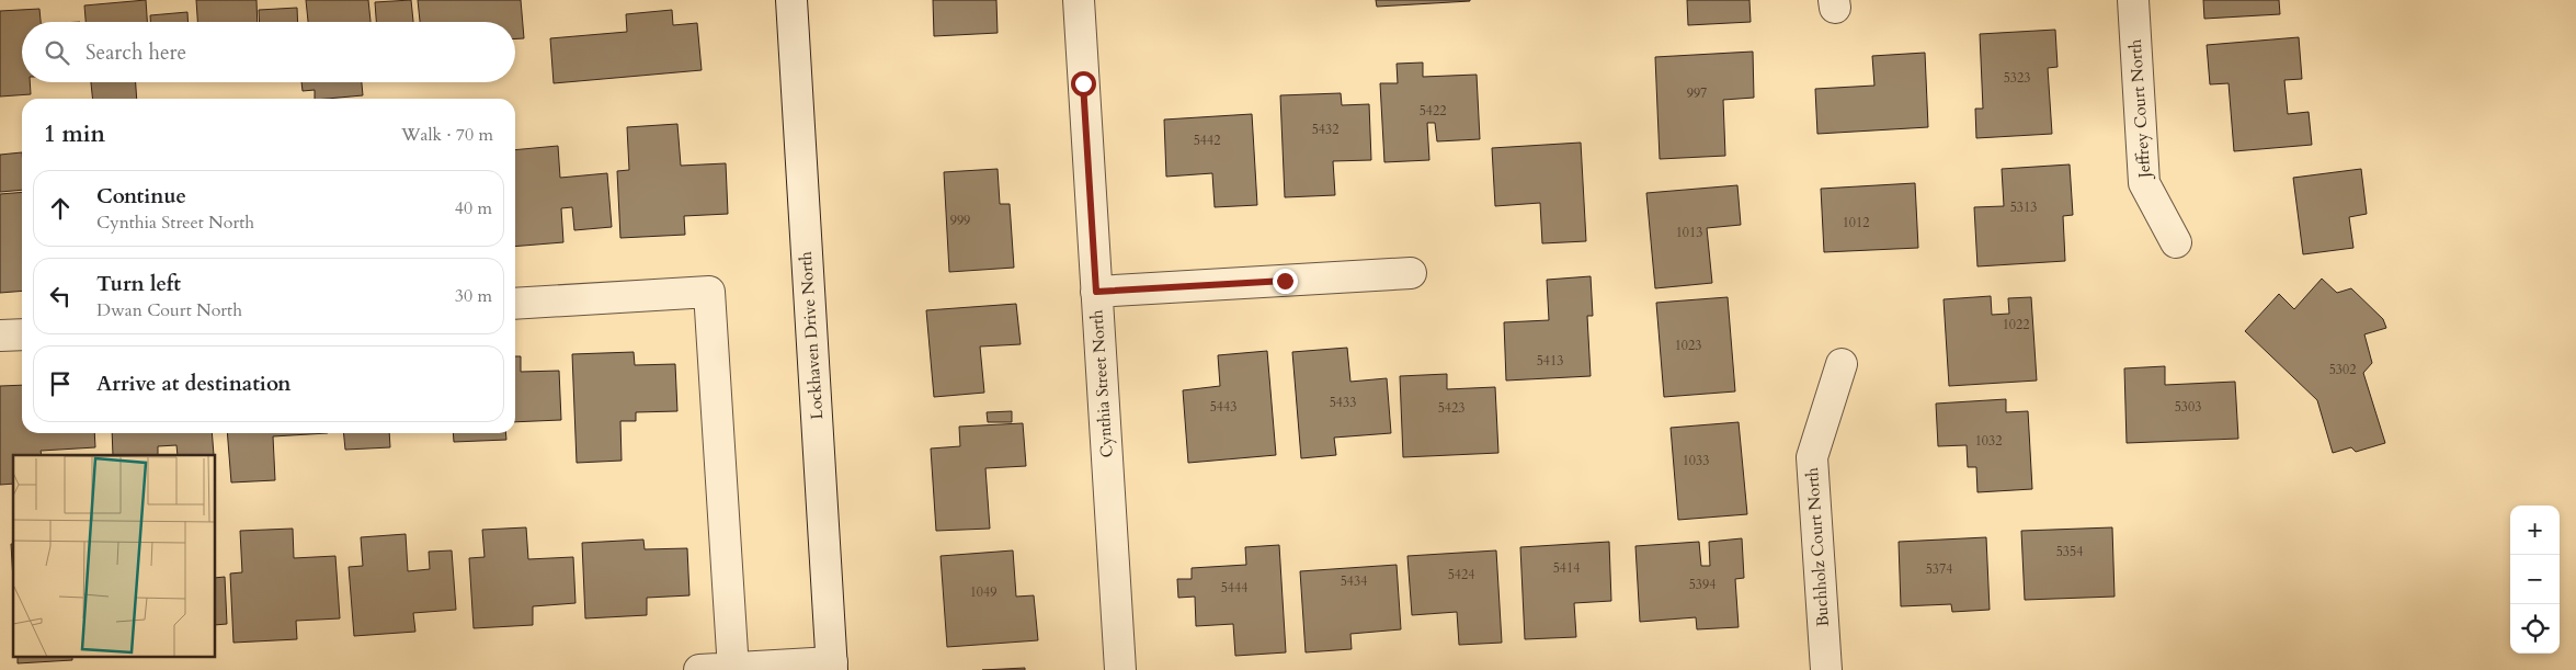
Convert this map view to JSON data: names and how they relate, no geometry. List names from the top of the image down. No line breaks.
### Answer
{"streets":{"street":["Jeffrey Court North","Lockhaven Drive North","Cynthia Street North","Buchholz Court North"]},"house_numbers":["5323","997","5422","5432","5442","5313","999","1012","1013","1022","1023","5413","5302","5433","5443","5303","5423","1032","1033","5354","5414","5374","5424","5434","5394","5444","1049"],"page":{"search":"Search here","heading":["1 min","Walk · 70 m"],"list":[["Continue","Cynthia Street North","40 m"],["Turn left","Dwan Court North","30 m"],"Arrive at destination"],"map_buttons":["+","−"]}}
